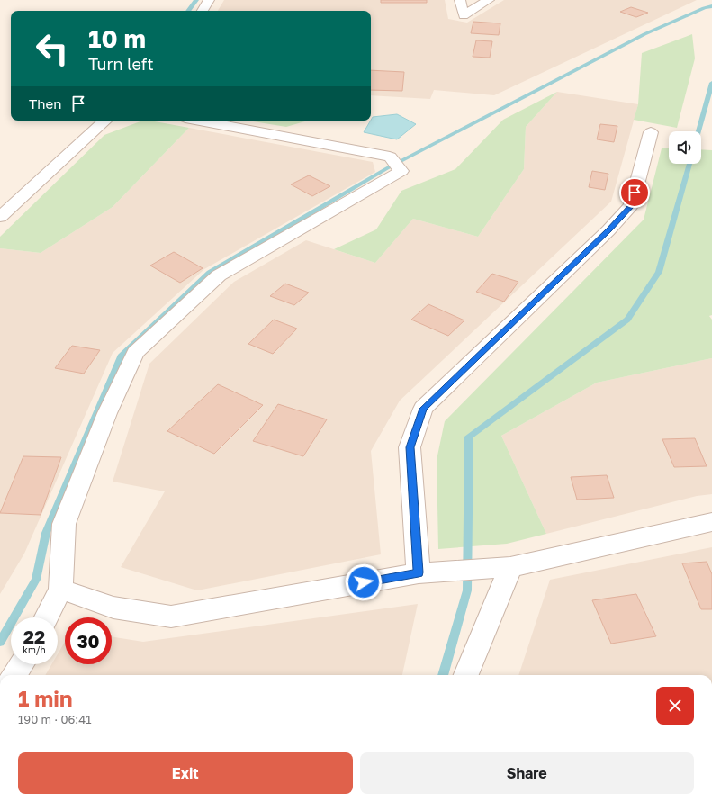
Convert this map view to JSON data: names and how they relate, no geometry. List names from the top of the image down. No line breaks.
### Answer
{"page":{"turn":["10 m","Turn left"],"then":"Then","speed":"22 km/h","limit":"30","heading":["1 min","190 m · 06:41"],"buttons":["Exit","Share"]}}
